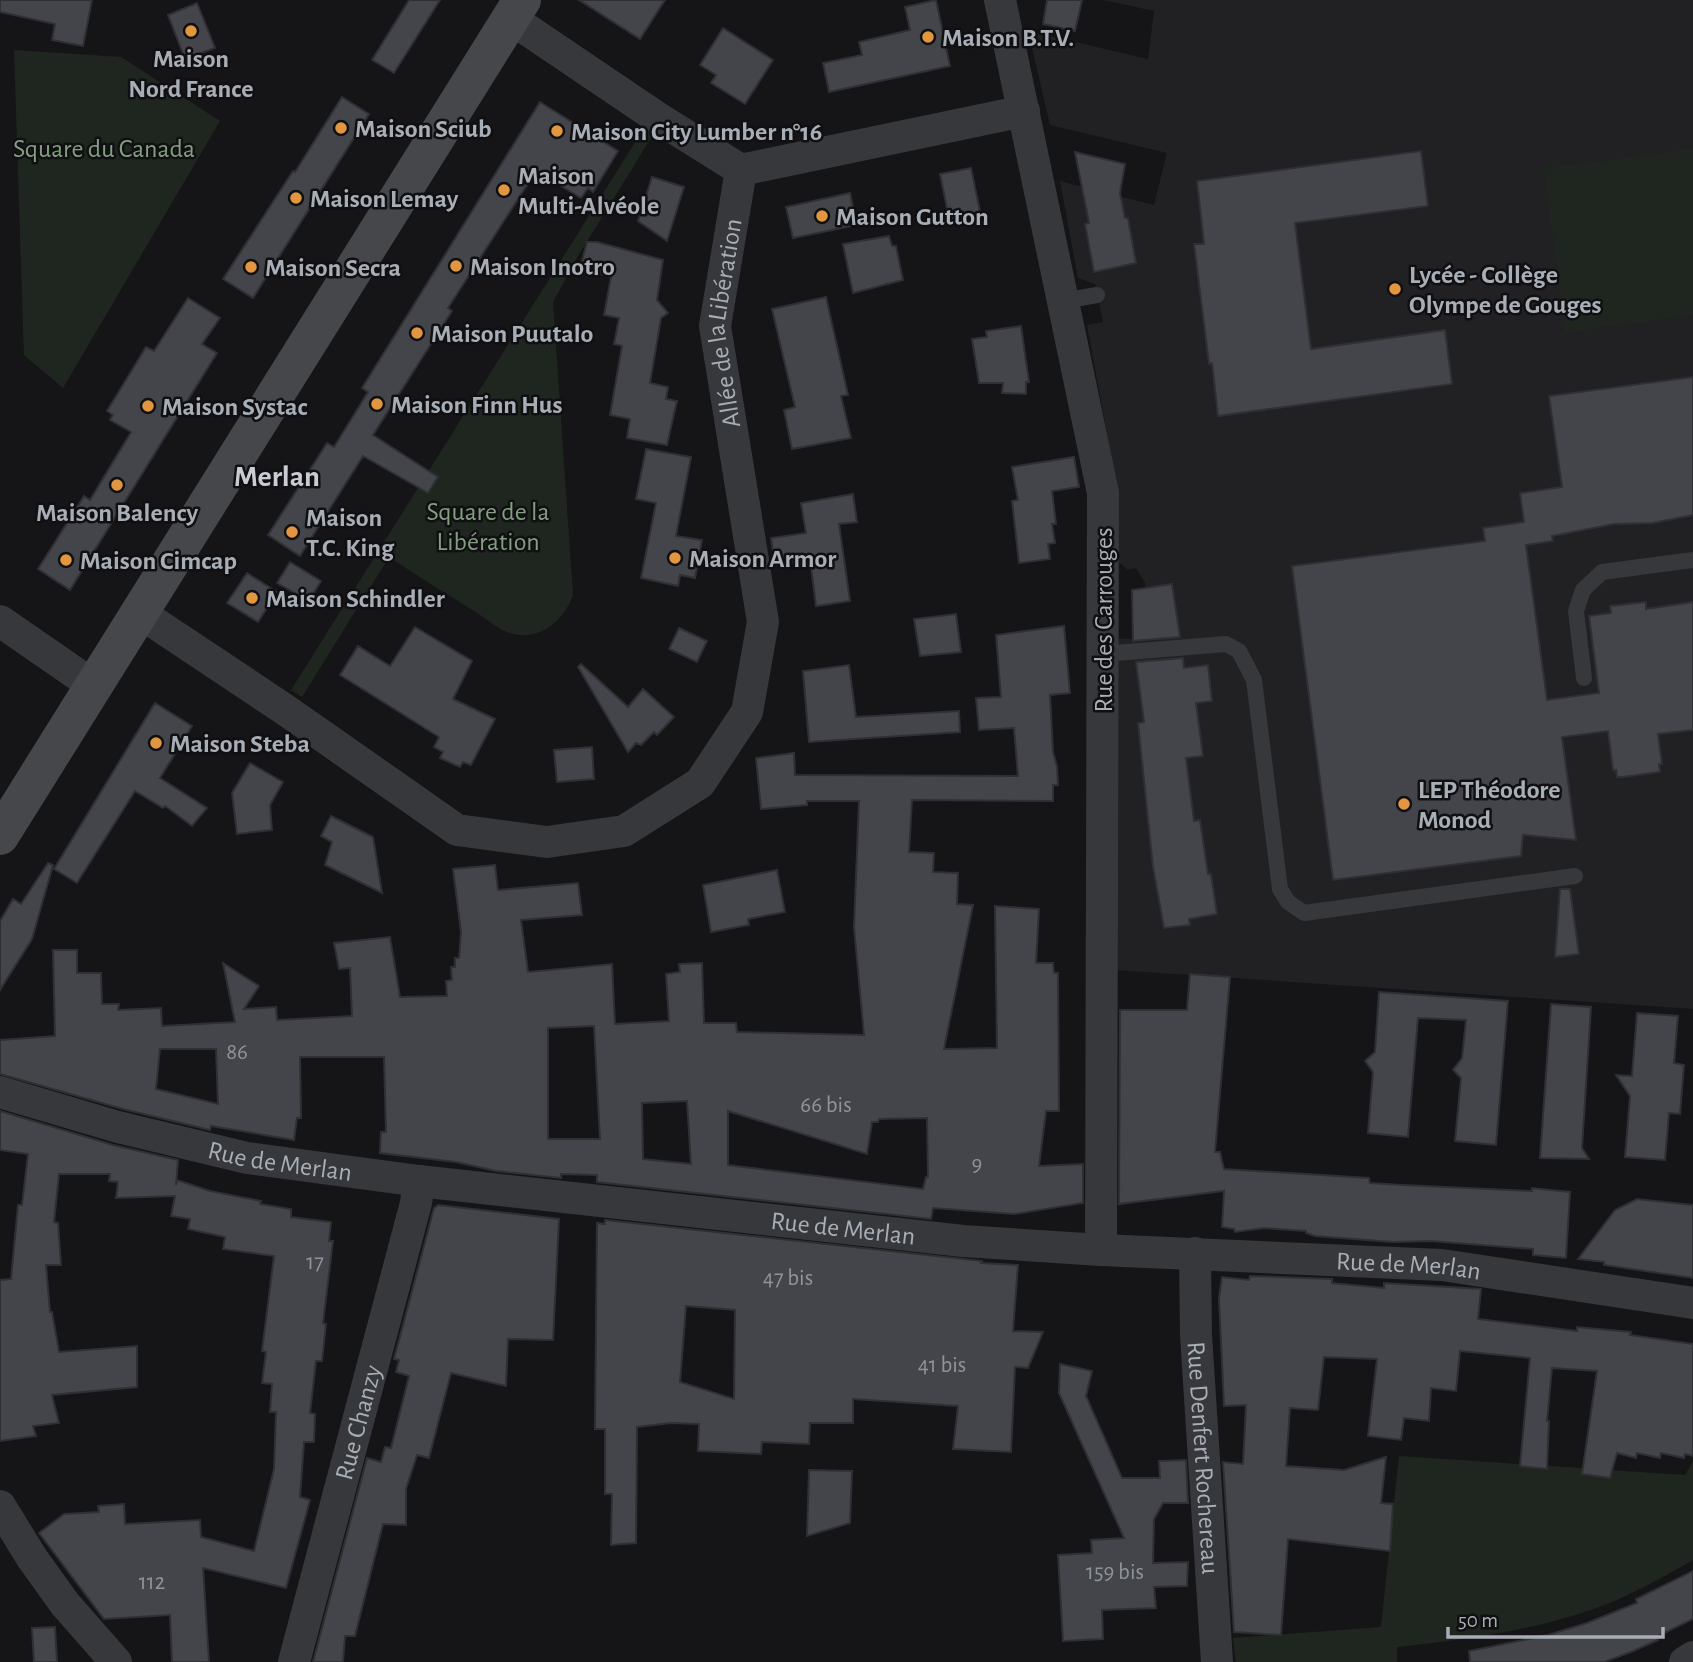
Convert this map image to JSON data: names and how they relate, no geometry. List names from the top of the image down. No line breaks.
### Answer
{"streets":{"street":["Allée de la Libération","Rue des Carrouges","Rue de Merlan","Rue Chanzy","Rue Denfert Rochereau"]},"crossings":[["Rue des Carrouges","Rue de Merlan"],["Rue de Merlan","Rue Chanzy"],["Rue de Merlan","Rue Denfert Rochereau"]],"districts":["Merlan"],"parks":["Square du Canada","Square de la Libération"],"places":["Maison Nord France","Maison B.T.V.","Maison Sciub","Maison City Lumber n°16","Maison Multi-Alvéole","Maison Lemay","Maison Gutton","Maison Inotro","Maison Secra","Lycée - Collège Olympe de Gouges","Maison Puutalo","Maison Finn Hus","Maison Systac","Maison Balency","Maison T.C. King","Maison Armor","Maison Cimcap","Maison Schindler","Maison Steba","LEP Théodore Monod"],"house_numbers":["86","66 bis","9","17","47 bis","41 bis","159 bis","112"],"scale_bar":"50 m"}
